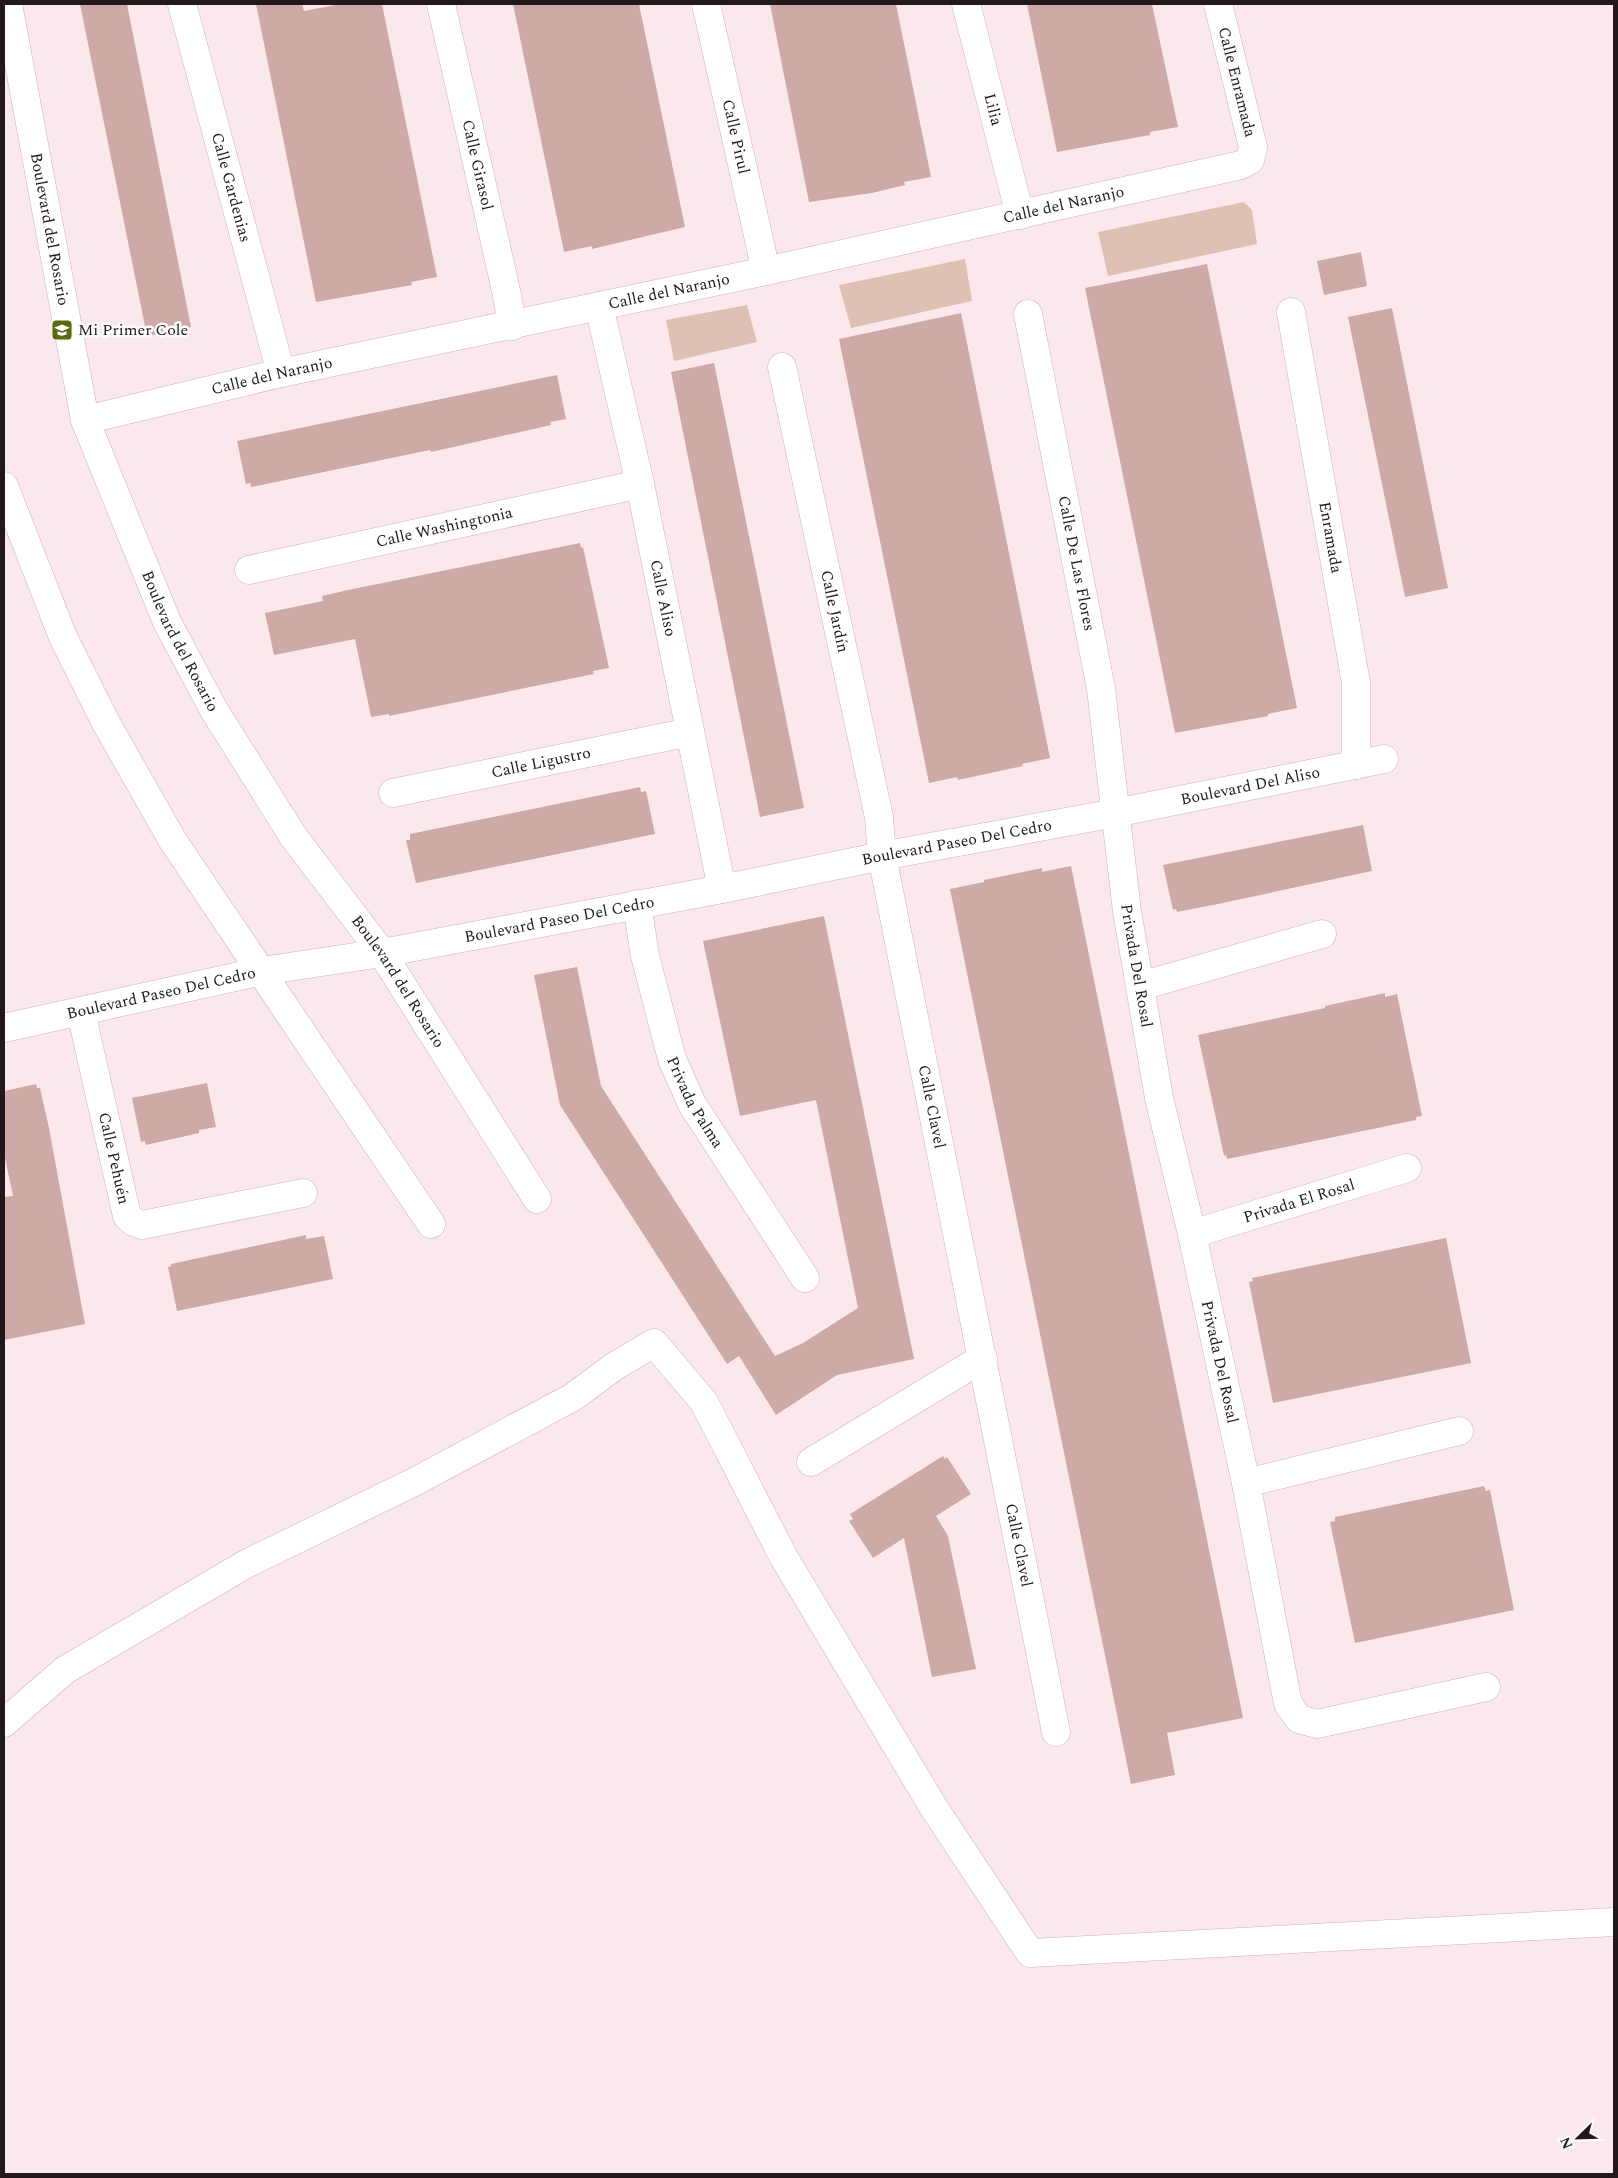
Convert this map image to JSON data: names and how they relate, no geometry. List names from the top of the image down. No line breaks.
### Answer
{"streets":{"street":["Calle Enramada","Lilia","Calle Pirul","Calle Girasol","Calle Gardenias","Calle del Naranjo","Boulevard del Rosario","Calle Washingtonia","Enramada","Calle De Las Flores","Calle Aliso","Calle Jardín","Calle Ligustro","Boulevard Del Aliso","Boulevard Paseo Del Cedro","Privada Del Rosal","Privada Palma","Calle Clavel","Calle Pehuén","Privada El Rosal"]},"crossings":[["Calle Enramada","Calle del Naranjo"],["Lilia","Calle del Naranjo"],["Calle Pirul","Calle del Naranjo"],["Calle Girasol","Calle del Naranjo"],["Calle Gardenias","Calle del Naranjo"],["Calle del Naranjo","Boulevard del Rosario"],["Calle del Naranjo","Calle Aliso"],["Boulevard del Rosario","Boulevard Paseo Del Cedro"],["Calle Washingtonia","Calle Aliso"],["Enramada","Boulevard Del Aliso"],["Calle De Las Flores","Boulevard Del Aliso"],["Calle De Las Flores","Boulevard Paseo Del Cedro"],["Calle De Las Flores","Privada Del Rosal"],["Calle Aliso","Calle Ligustro"],["Calle Aliso","Boulevard Paseo Del Cedro"],["Calle Jardín","Boulevard Paseo Del Cedro"],["Calle Jardín","Calle Clavel"],["Boulevard Del Aliso","Boulevard Paseo Del Cedro"],["Boulevard Del Aliso","Privada Del Rosal"],["Boulevard Paseo Del Cedro","Privada Del Rosal"],["Boulevard Paseo Del Cedro","Privada Palma"],["Boulevard Paseo Del Cedro","Calle Clavel"],["Boulevard Paseo Del Cedro","Calle Pehuén"],["Privada Del Rosal","Privada El Rosal"]],"places":{"school or university":["Mi Primer Cole"]},"north":"bottom left"}
